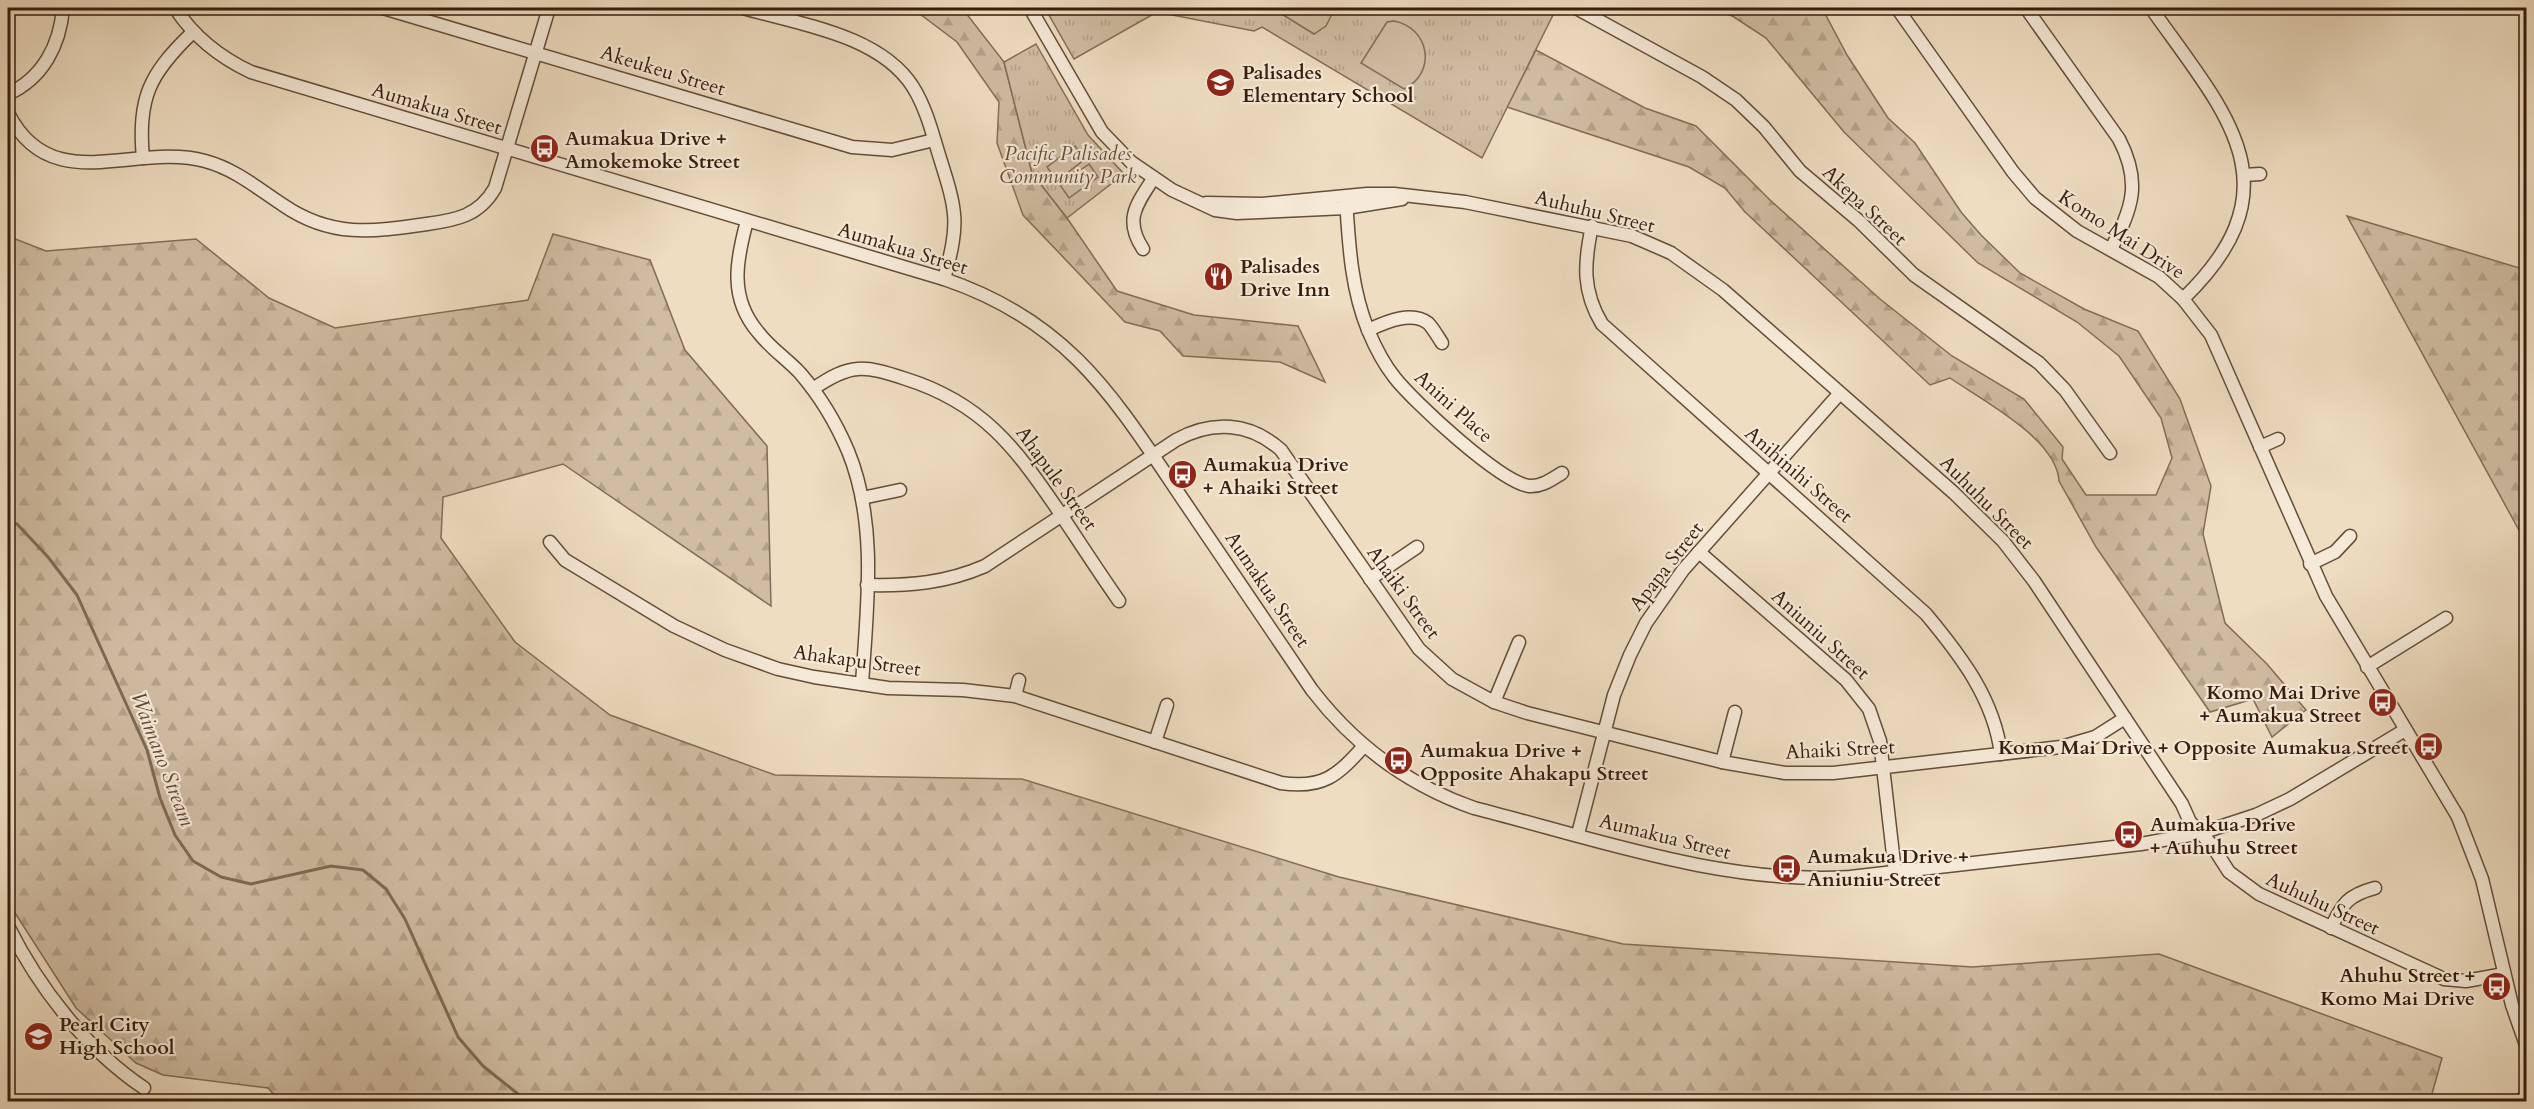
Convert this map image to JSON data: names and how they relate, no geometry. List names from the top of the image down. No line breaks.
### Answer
{"streets":{"street":["Akeukeu Street","Aumakua Street","Akepa Street","Auhuhu Street","Komo Mai Drive","Anini Place","Anihinihi Street","Ahapule Street","Apapa Street","Ahaiki Street","Aniuniu Street","Ahakapu Street"]},"crossings":[["Aumakua Street","Auhuhu Street"],["Aumakua Street","Komo Mai Drive"],["Aumakua Street","Apapa Street"],["Aumakua Street","Ahaiki Street"],["Aumakua Street","Aniuniu Street"],["Aumakua Street","Ahakapu Street"],["Auhuhu Street","Komo Mai Drive"],["Auhuhu Street","Anini Place"],["Auhuhu Street","Anihinihi Street"],["Auhuhu Street","Apapa Street"],["Auhuhu Street","Ahaiki Street"],["Anihinihi Street","Apapa Street"],["Anihinihi Street","Ahaiki Street"],["Ahapule Street","Ahaiki Street"],["Apapa Street","Ahaiki Street"],["Apapa Street","Aniuniu Street"],["Ahaiki Street","Aniuniu Street"]],"water":["Waimano Stream"],"parks":["Pacific Palisades Community Park"],"places":{"school or university":["Palisades Elementary School","Pearl City High School"],"bus stop":["Aumakua Drive + Amokemoke Street","Aumakua Drive + Ahaiki Street","Komo Mai Drive + Aumakua Street","Komo Mai Drive + Opposite Aumakua Street","Aumakua Drive + Opposite Ahakapu Street","Aumakua Drive + Auhuhu Street","Aumakua Drive + Aniuniu Street","Ahuhu Street + Komo Mai Drive"],"restaurant":["Palisades Drive Inn"]}}
